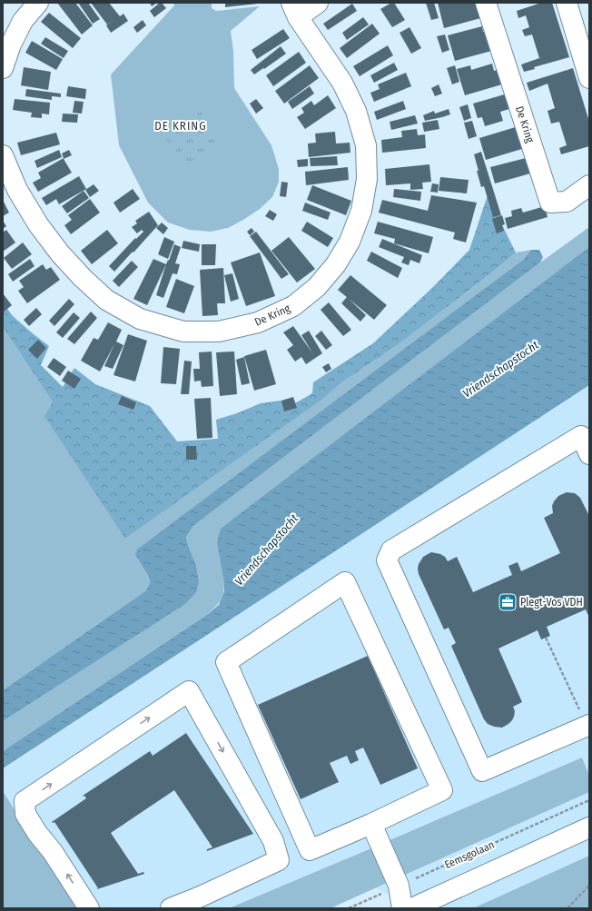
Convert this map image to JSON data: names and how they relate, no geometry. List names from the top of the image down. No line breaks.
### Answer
{"streets":{"street":["De Kring"],"path":["Eemsgolaan"]},"districts":["DE KRING"],"water":["Vriendschapstocht"],"places":{"office":["Plegt-Vos VDH"]}}
